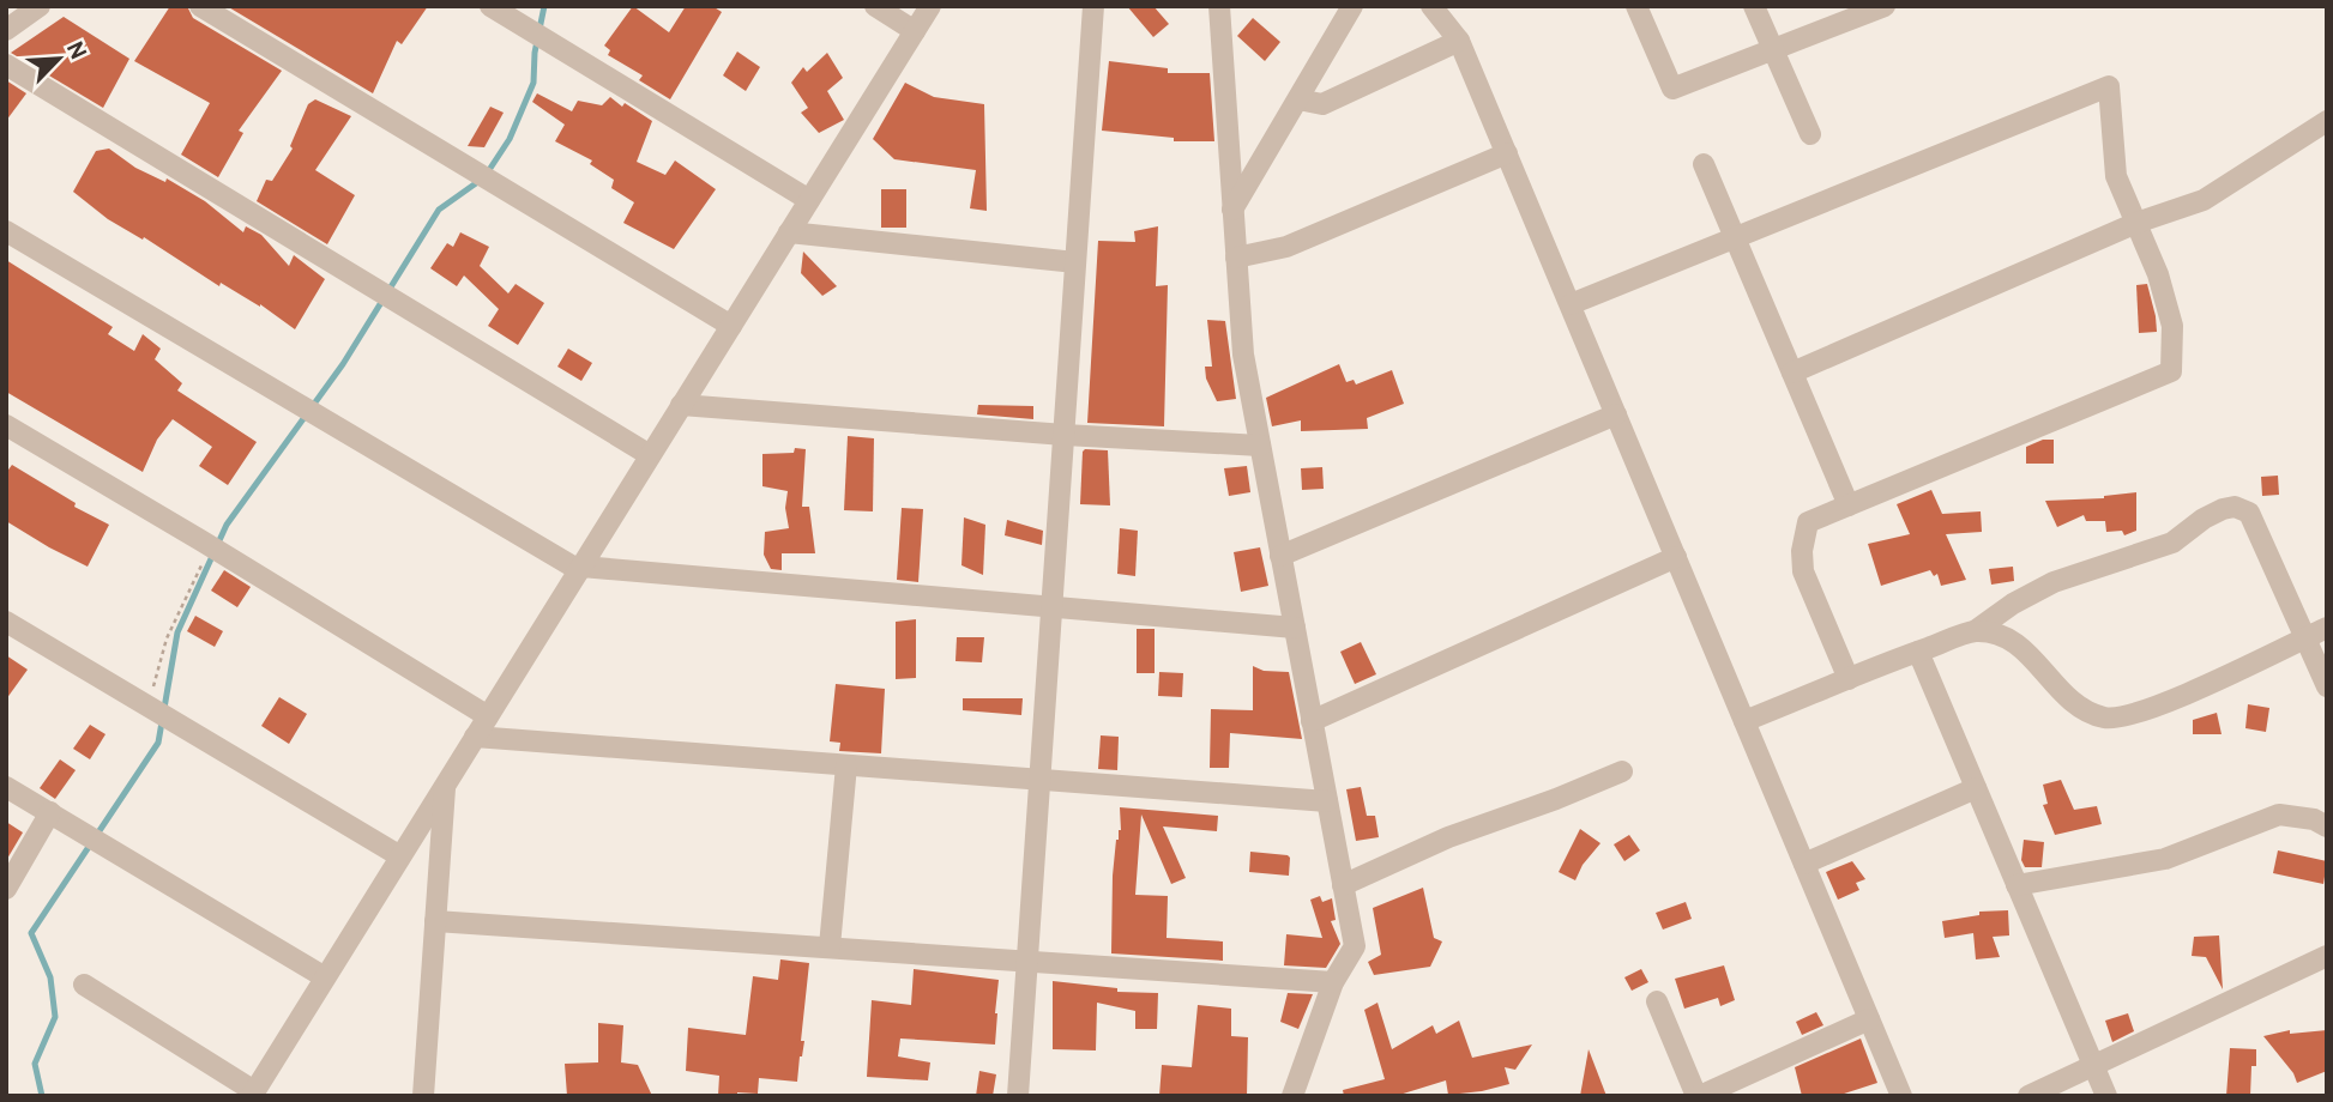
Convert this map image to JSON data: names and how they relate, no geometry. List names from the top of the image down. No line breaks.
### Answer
{"north":"top right"}
